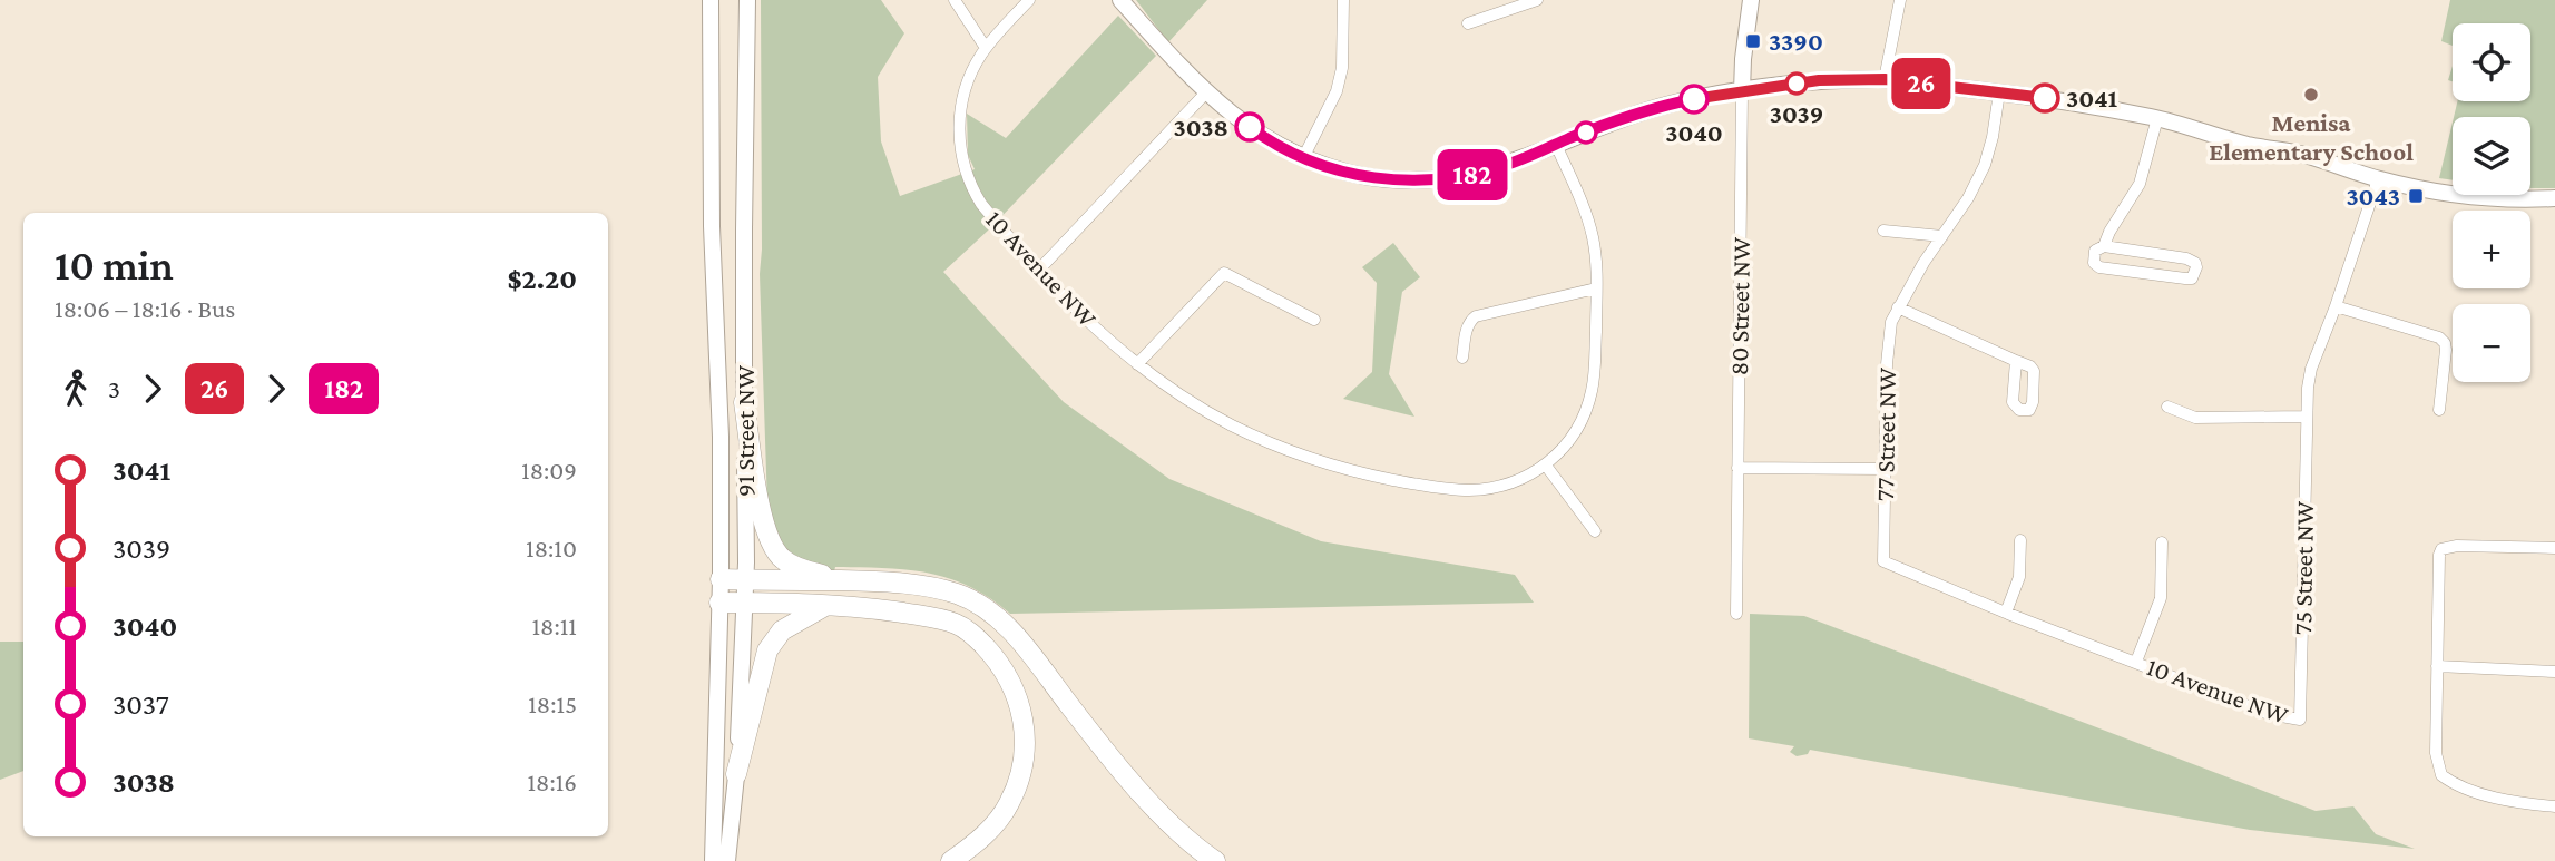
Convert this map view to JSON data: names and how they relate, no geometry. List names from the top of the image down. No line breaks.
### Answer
{"streets":{"main road":["80 Street NW","91 Street NW"],"street":["10 Avenue NW","77 Street NW","75 Street NW"]},"crossings":[["10 Avenue NW","77 Street NW"],["10 Avenue NW","75 Street NW"]],"places":{"transit":["3390","3043"],"other":["3039","Menisa Elementary School","3041","3040","3038"]},"lines":["bus line 26","bus line 182"],"page":{"on_map":["26","182"],"map_buttons":["+","−"],"heading":["10 min","18:06 – 18:16 · Bus","$2.20"],"legs":["3","26","182"],"list":[{"name":"3041","value":"18:09"},{"name":"3039","value":"18:10"},{"name":"3040","value":"18:11"},{"name":"3037","value":"18:15"},{"name":"3038","value":"18:16"}]}}
